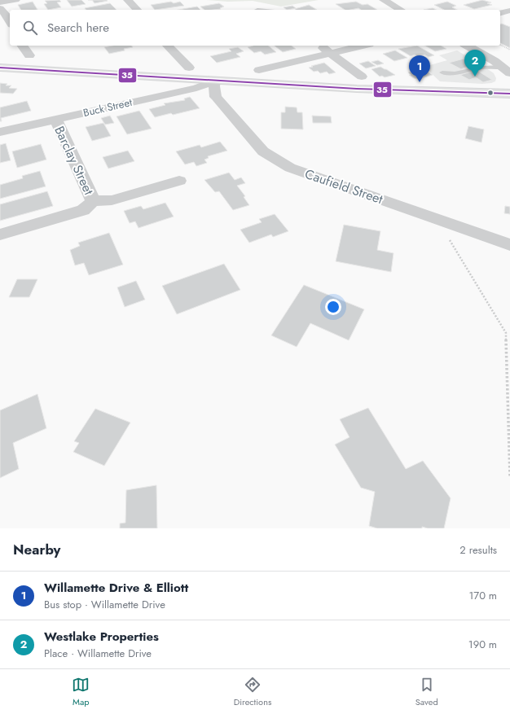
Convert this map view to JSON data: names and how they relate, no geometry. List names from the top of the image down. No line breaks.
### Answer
{"streets":{"street":["Buck Street","Barclay Street","Caufield Street"]},"crossings":[["Buck Street","Barclay Street"],["Buck Street","Caufield Street"]],"lines":["transit line 35"],"page":{"search":"Search here","pins":["2","1"],"heading":["Nearby","2 results"],"list":[{"mark":"1","name":"Willamette Drive & Elliott","note":"Bus stop · Willamette Drive","value":"170 m"},{"mark":"2","name":"Westlake Properties","note":"Place · Willamette Drive","value":"190 m"}],"nav":["Map","Directions","Saved"]}}
